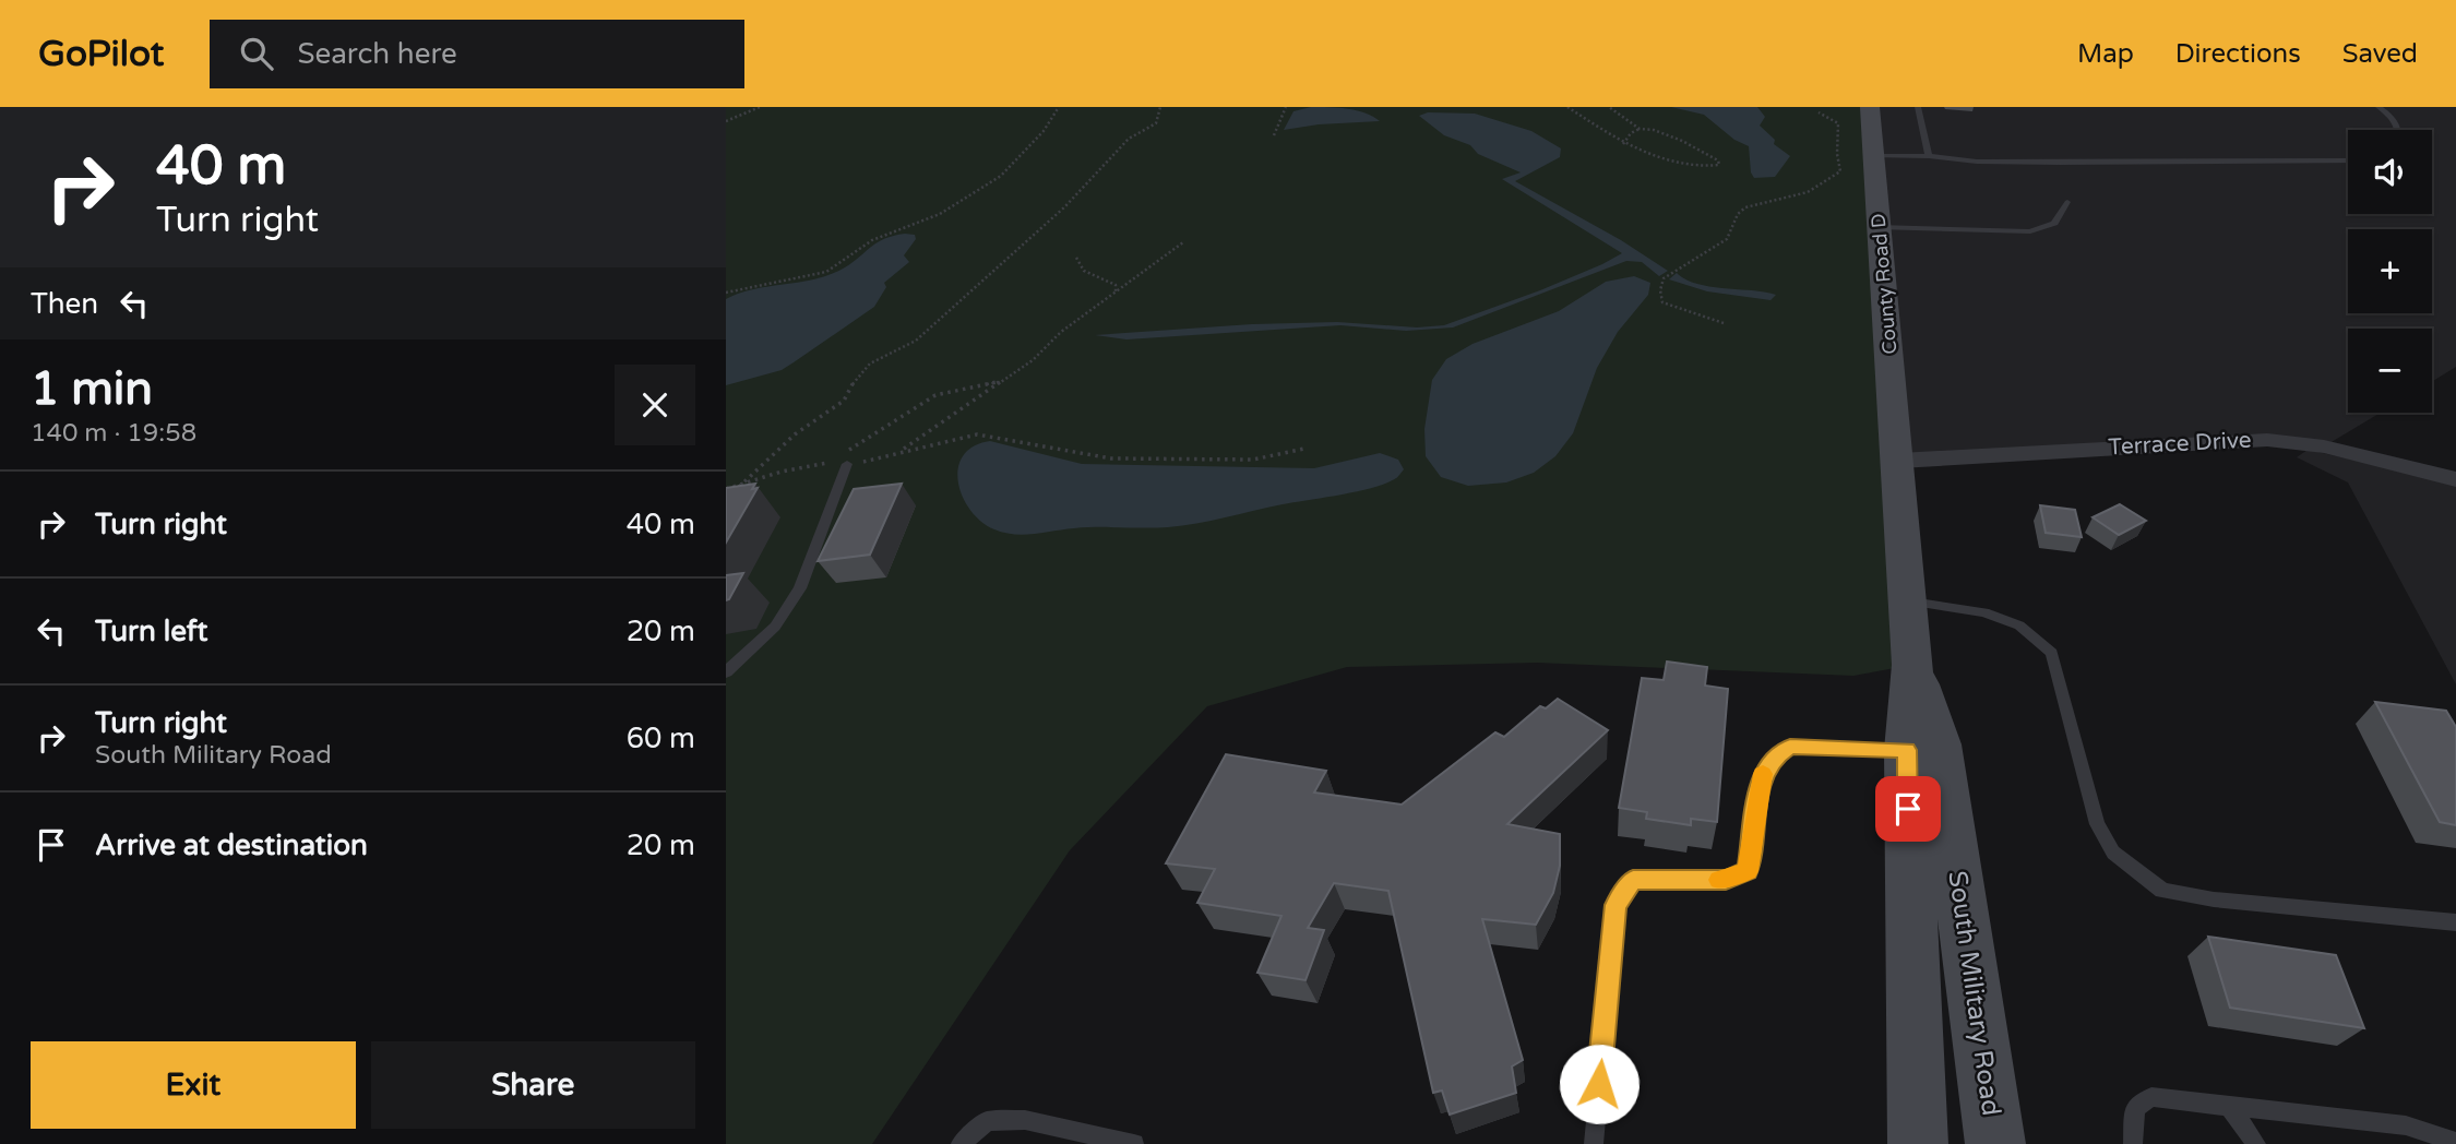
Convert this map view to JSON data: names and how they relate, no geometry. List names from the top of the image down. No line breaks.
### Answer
{"streets":{"main road":["County Road D","South Military Road"],"street":["Terrace Drive"]},"crossings":[["County Road D","Terrace Drive"],["County Road D","South Military Road"],["Terrace Drive","South Military Road"]],"page":{"header":"GoPilot","search":"Search here","nav":["Map","Directions","Saved"],"turn":["40 m","Turn right"],"map_buttons":["+","−"],"then":"Then","heading":["1 min","140 m · 19:58"],"list":[{"name":"Turn right","value":"40 m"},{"name":"Turn left","value":"20 m"},{"name":"Turn right","note":"South Military Road","value":"60 m"},{"name":"Arrive at destination","value":"20 m"}],"buttons":["Exit","Share"]}}
